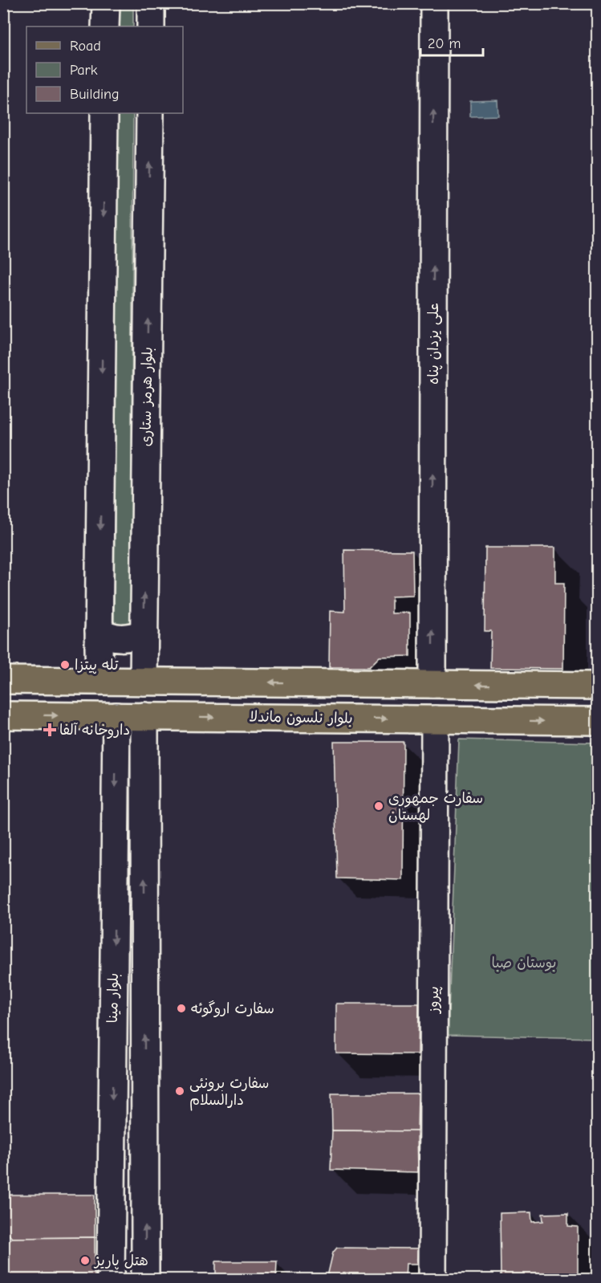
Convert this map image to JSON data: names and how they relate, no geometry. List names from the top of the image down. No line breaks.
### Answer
{"streets":{"main road":["بلوار نلسون ماندلا"],"street":["علی یزدان پناه","بلوار هرمز ستاری","بلوار مینا","پیروز"]},"crossings":[["بلوار نلسون ماندلا","بلوار مینا"],["بلوار نلسون ماندلا","پیروز"]],"one_way":["علی یزدان پناه"],"parks":["بوستان صبا"],"places":{"other":["تله پیتزا","سفارت جمهوری لهستان","سفارت اروگوئه","سفارت برونئی دارالسلام","هتل پاریز"],"health":["داروخانه آلفا"]},"legend":["Road","Park","Building"],"scale_bar":"20 m"}
